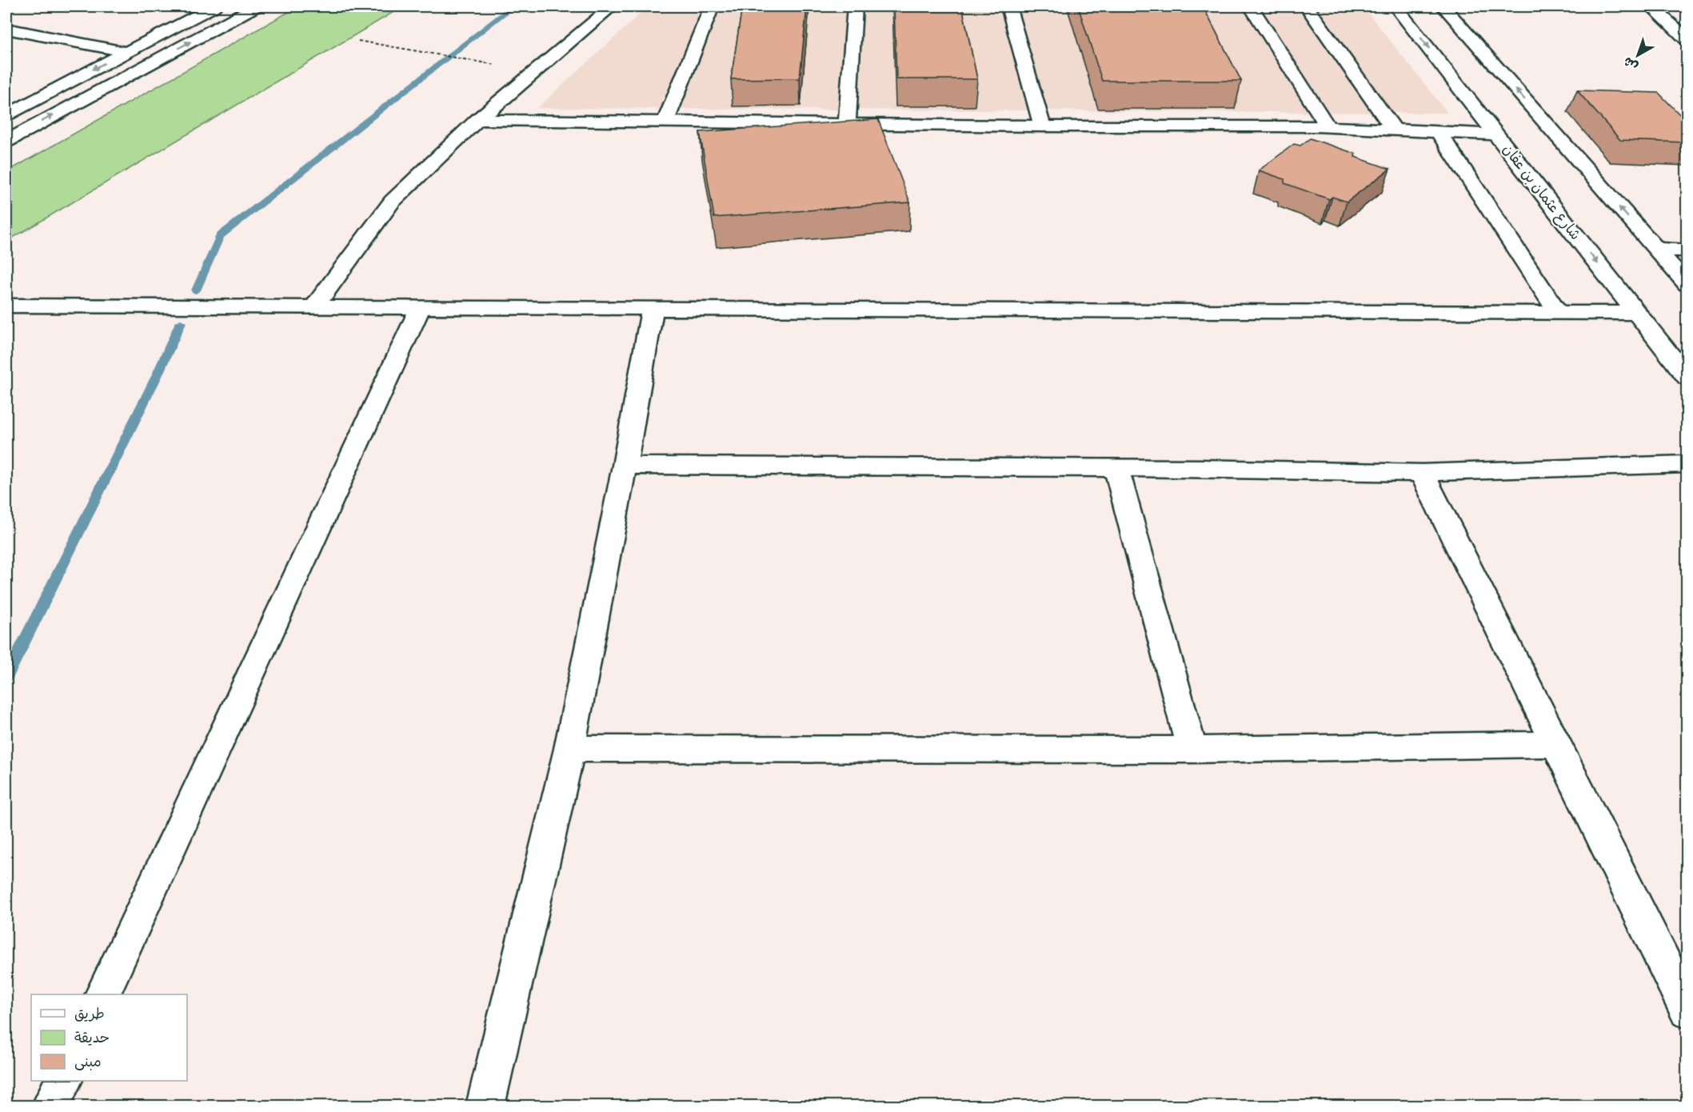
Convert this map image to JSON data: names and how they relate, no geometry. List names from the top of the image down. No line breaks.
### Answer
{"streets":{"street":["شارع عثمان بن عفان"]},"legend":["طريق","حديقة","مبنى"],"north":"bottom left"}
